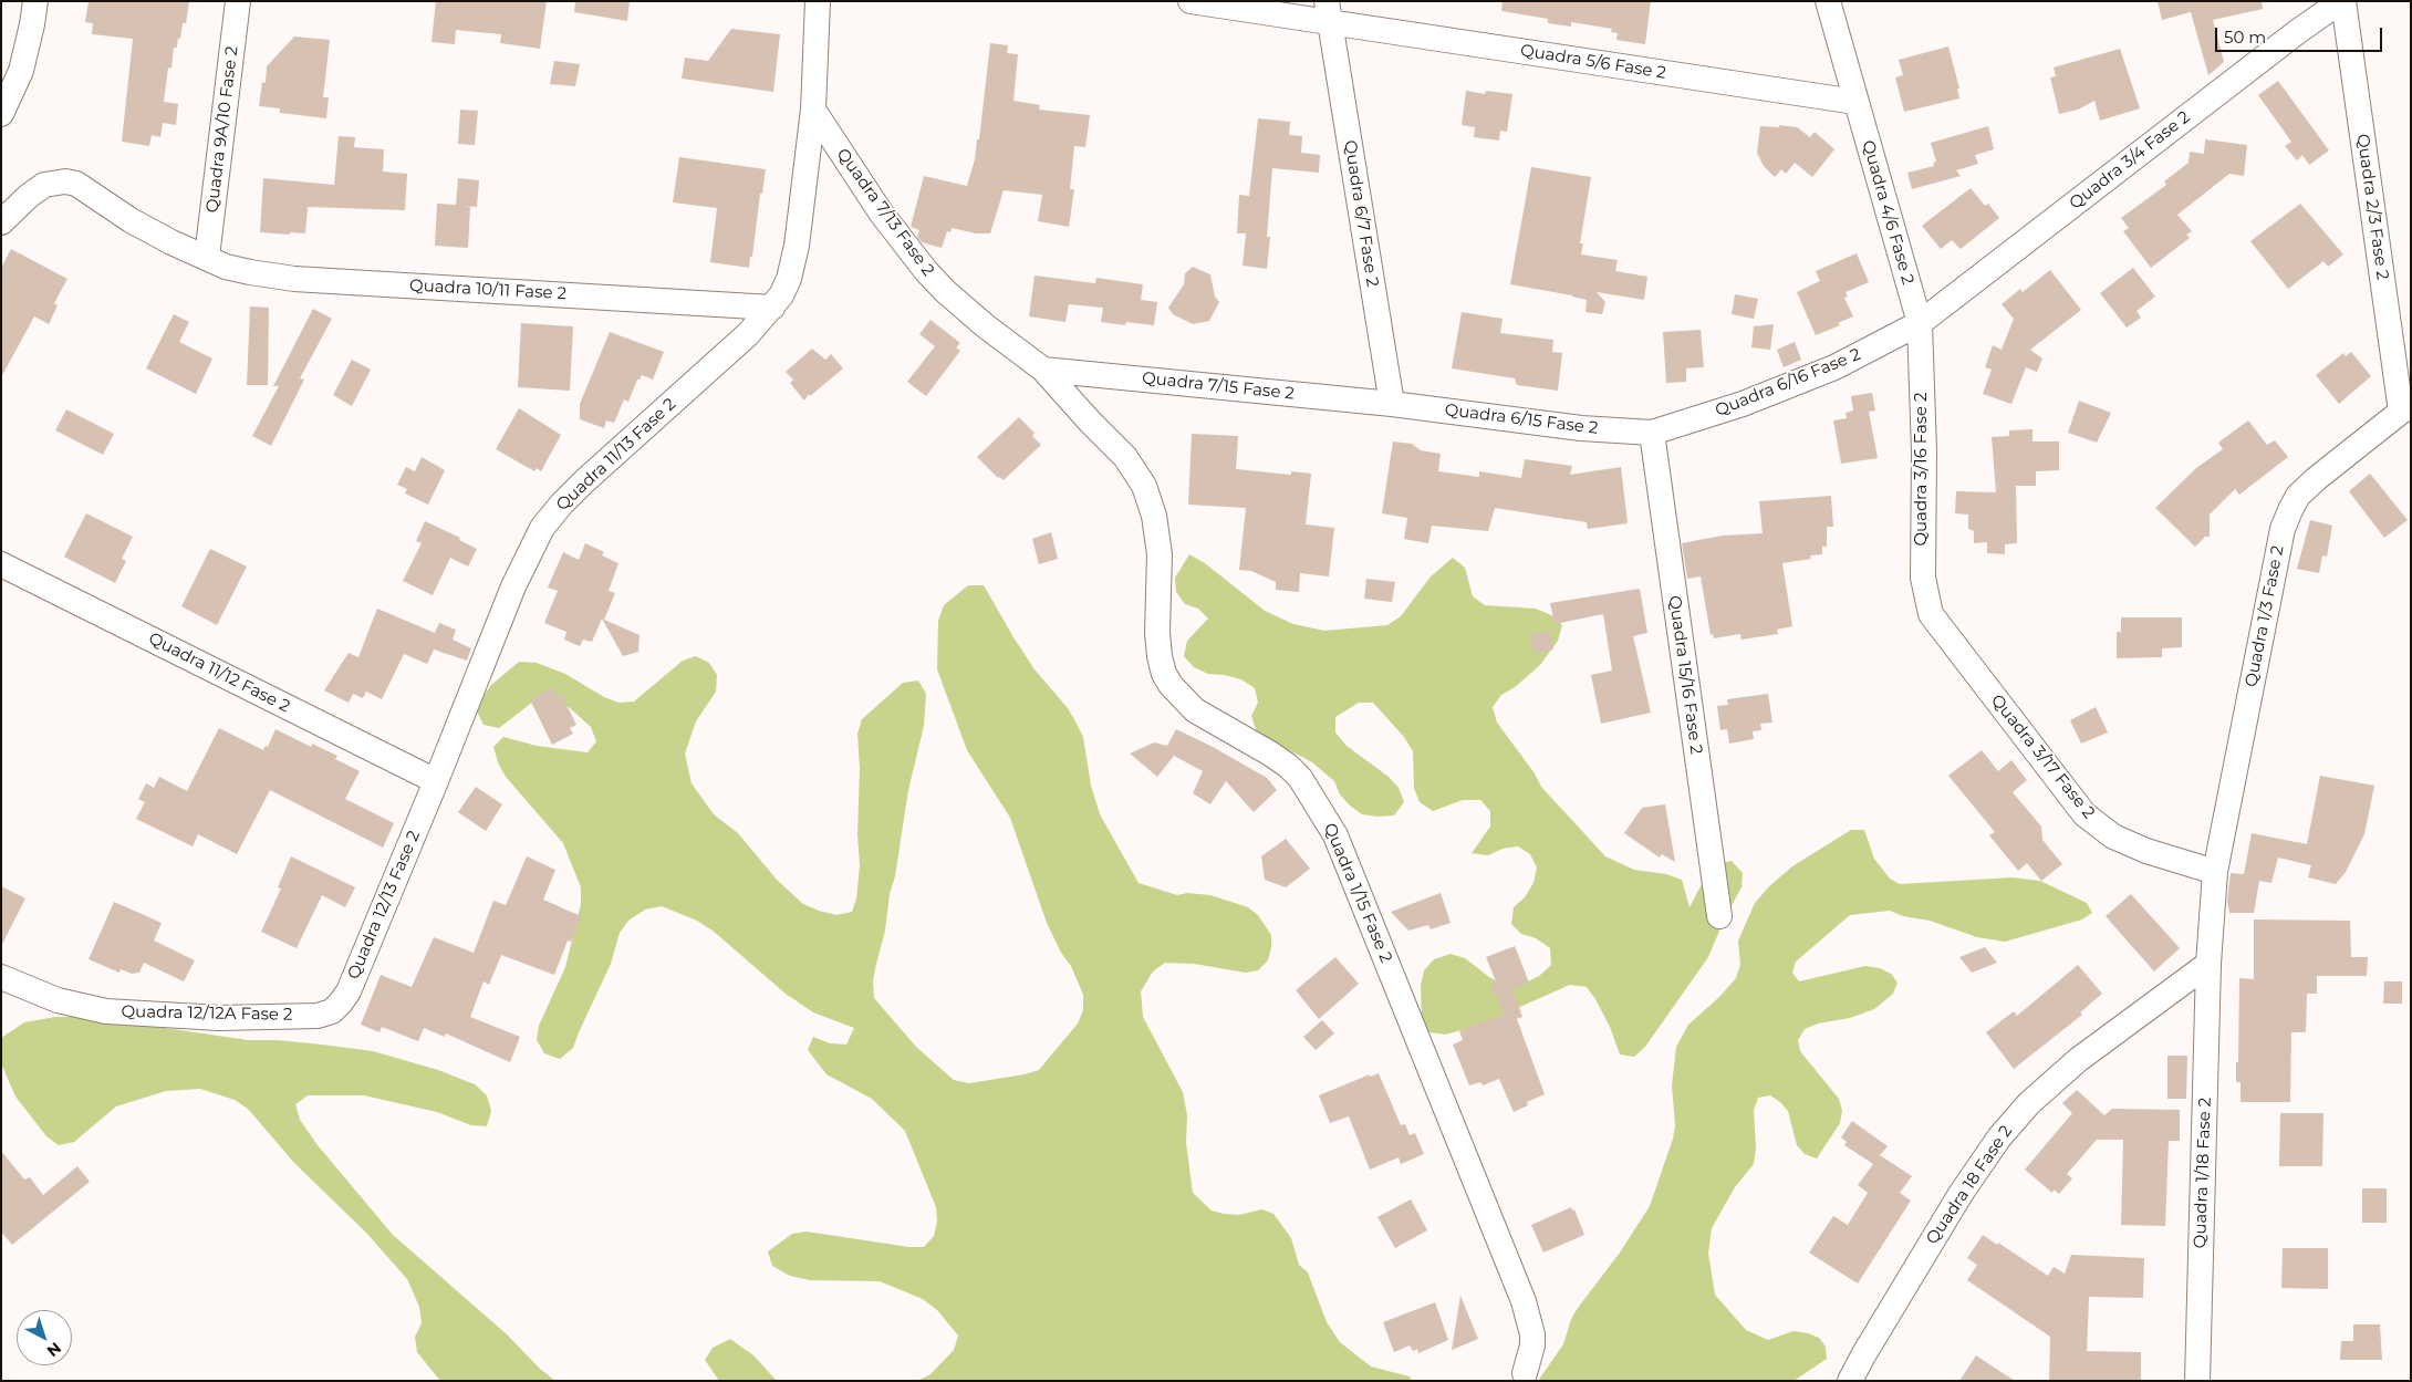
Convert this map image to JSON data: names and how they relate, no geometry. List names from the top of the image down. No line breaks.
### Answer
{"streets":{"street":["Quadra 5/6 Fase 2","Quadra 9A/10 Fase 2","Quadra 3/4 Fase 2","Quadra 2/3 Fase 2","Quadra 7/13 Fase 2","Quadra 4/6 Fase 2","Quadra 6/7 Fase 2","Quadra 10/11 Fase 2","Quadra 6/16 Fase 2","Quadra 7/15 Fase 2","Quadra 6/15 Fase 2","Quadra 11/13 Fase 2","Quadra 3/16 Fase 2","Quadra 1/3 Fase 2","Quadra 11/12 Fase 2","Quadra 15/16 Fase 2","Quadra 3/17 Fase 2","Quadra 1/15 Fase 2","Quadra 12/13 Fase 2","Quadra 12/12A Fase 2","Quadra 1/18 Fase 2","Quadra 18 Fase 2"]},"crossings":[["Quadra 5/6 Fase 2","Quadra 4/6 Fase 2"],["Quadra 5/6 Fase 2","Quadra 6/7 Fase 2"],["Quadra 9A/10 Fase 2","Quadra 10/11 Fase 2"],["Quadra 3/4 Fase 2","Quadra 2/3 Fase 2"],["Quadra 3/4 Fase 2","Quadra 4/6 Fase 2"],["Quadra 3/4 Fase 2","Quadra 6/16 Fase 2"],["Quadra 3/4 Fase 2","Quadra 3/16 Fase 2"],["Quadra 2/3 Fase 2","Quadra 1/3 Fase 2"],["Quadra 7/13 Fase 2","Quadra 7/15 Fase 2"],["Quadra 7/13 Fase 2","Quadra 11/13 Fase 2"],["Quadra 7/13 Fase 2","Quadra 1/15 Fase 2"],["Quadra 4/6 Fase 2","Quadra 6/16 Fase 2"],["Quadra 4/6 Fase 2","Quadra 3/16 Fase 2"],["Quadra 6/7 Fase 2","Quadra 7/15 Fase 2"],["Quadra 6/7 Fase 2","Quadra 6/15 Fase 2"],["Quadra 10/11 Fase 2","Quadra 11/13 Fase 2"],["Quadra 6/16 Fase 2","Quadra 6/15 Fase 2"],["Quadra 6/16 Fase 2","Quadra 3/16 Fase 2"],["Quadra 6/16 Fase 2","Quadra 15/16 Fase 2"],["Quadra 7/15 Fase 2","Quadra 6/15 Fase 2"],["Quadra 7/15 Fase 2","Quadra 1/15 Fase 2"],["Quadra 6/15 Fase 2","Quadra 15/16 Fase 2"],["Quadra 11/13 Fase 2","Quadra 11/12 Fase 2"],["Quadra 11/13 Fase 2","Quadra 12/13 Fase 2"],["Quadra 3/16 Fase 2","Quadra 3/17 Fase 2"],["Quadra 1/3 Fase 2","Quadra 3/17 Fase 2"],["Quadra 1/3 Fase 2","Quadra 1/18 Fase 2"],["Quadra 1/3 Fase 2","Quadra 18 Fase 2"],["Quadra 11/12 Fase 2","Quadra 12/13 Fase 2"],["Quadra 12/13 Fase 2","Quadra 12/12A Fase 2"],["Quadra 1/18 Fase 2","Quadra 18 Fase 2"]],"scale_bar":"50 m","north":"bottom right"}
